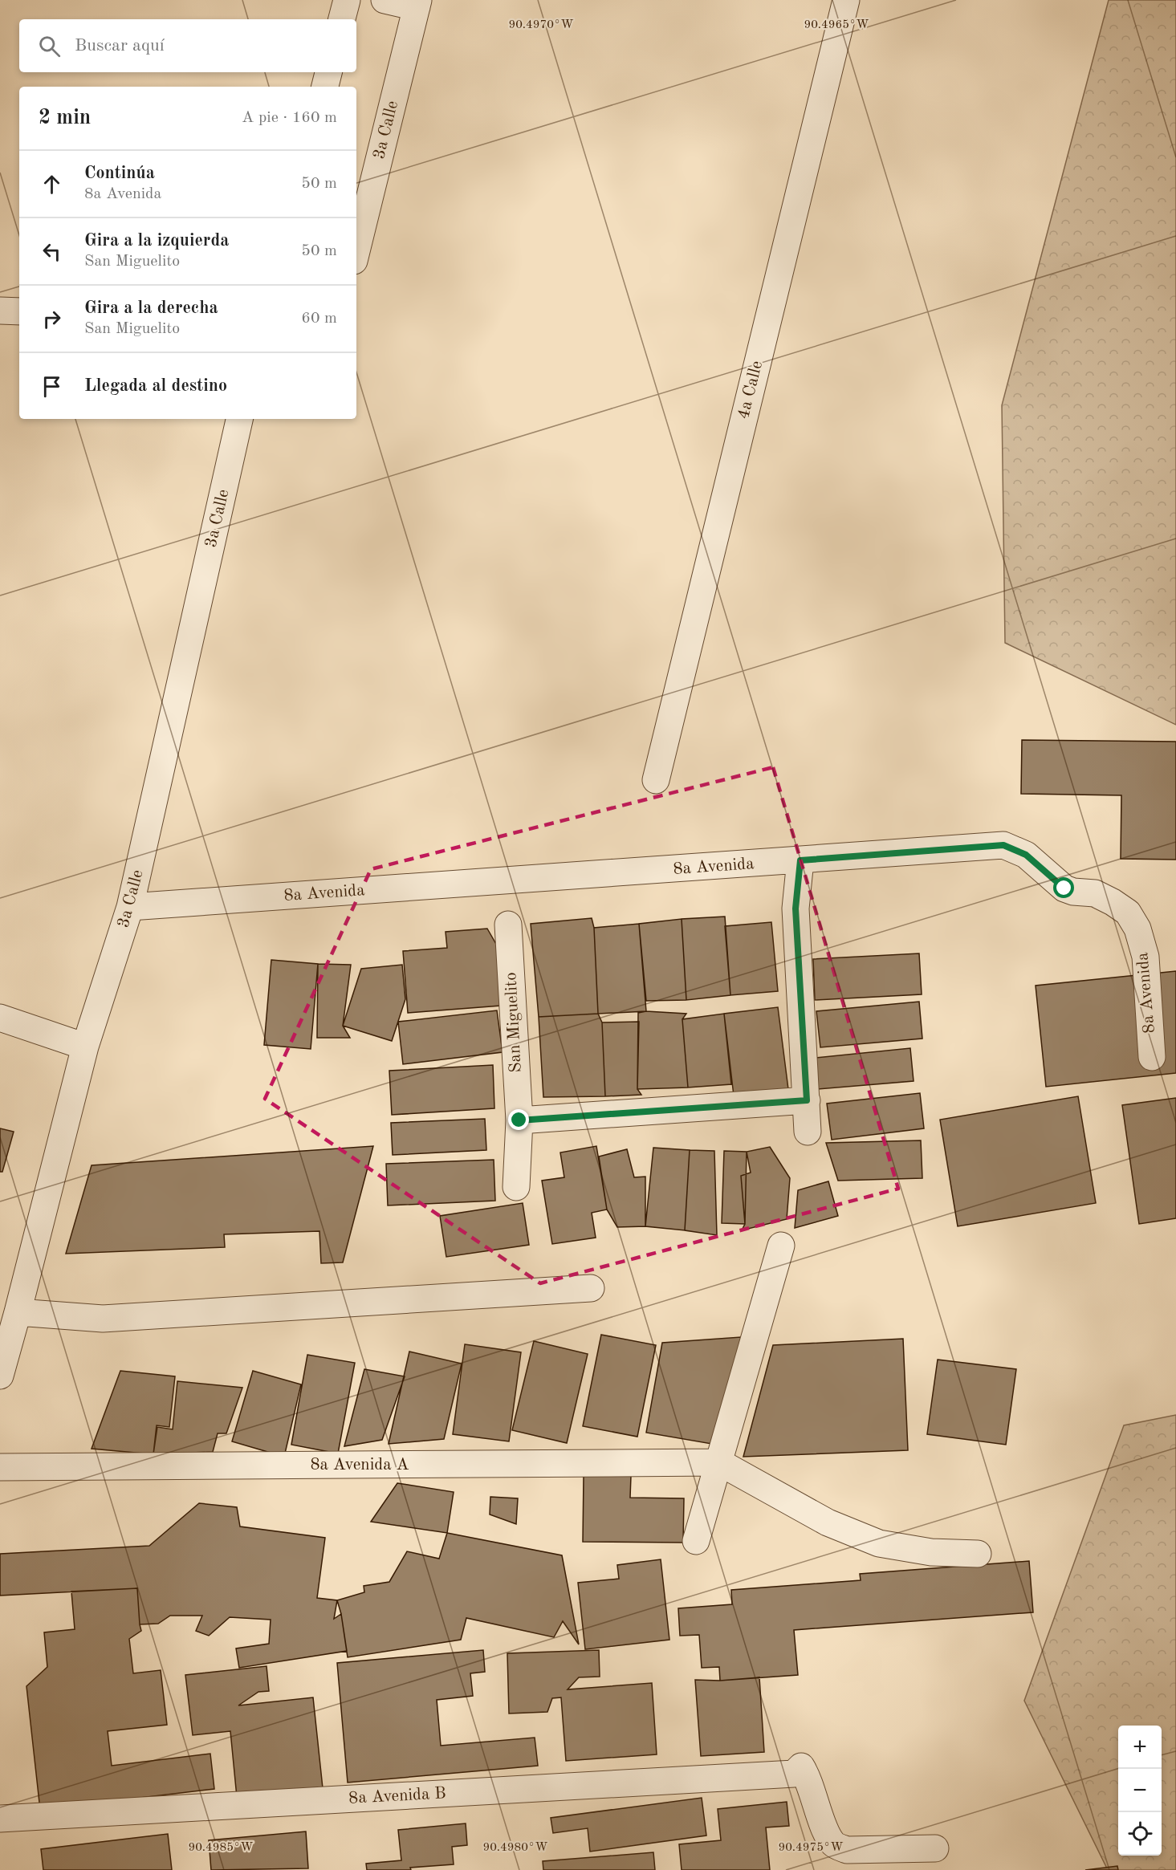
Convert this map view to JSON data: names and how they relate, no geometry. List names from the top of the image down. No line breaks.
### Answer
{"streets":{"street":["3a Calle","4a Calle","8a Avenida","San Miguelito","8a Avenida A","8a Avenida B"]},"crossings":[["3a Calle","8a Avenida"]],"page":{"search":"Buscar aquí","heading":["2 min","A pie · 160 m"],"list":[["Continúa","8a Avenida","50 m"],["Gira a la izquierda","San Miguelito","50 m"],["Gira a la derecha","San Miguelito","60 m"],"Llegada al destino"],"map_buttons":["+","−"]},"coordinates":["90.4970°W","90.4965°W","90.4985°W","90.4980°W","90.4975°W"]}
